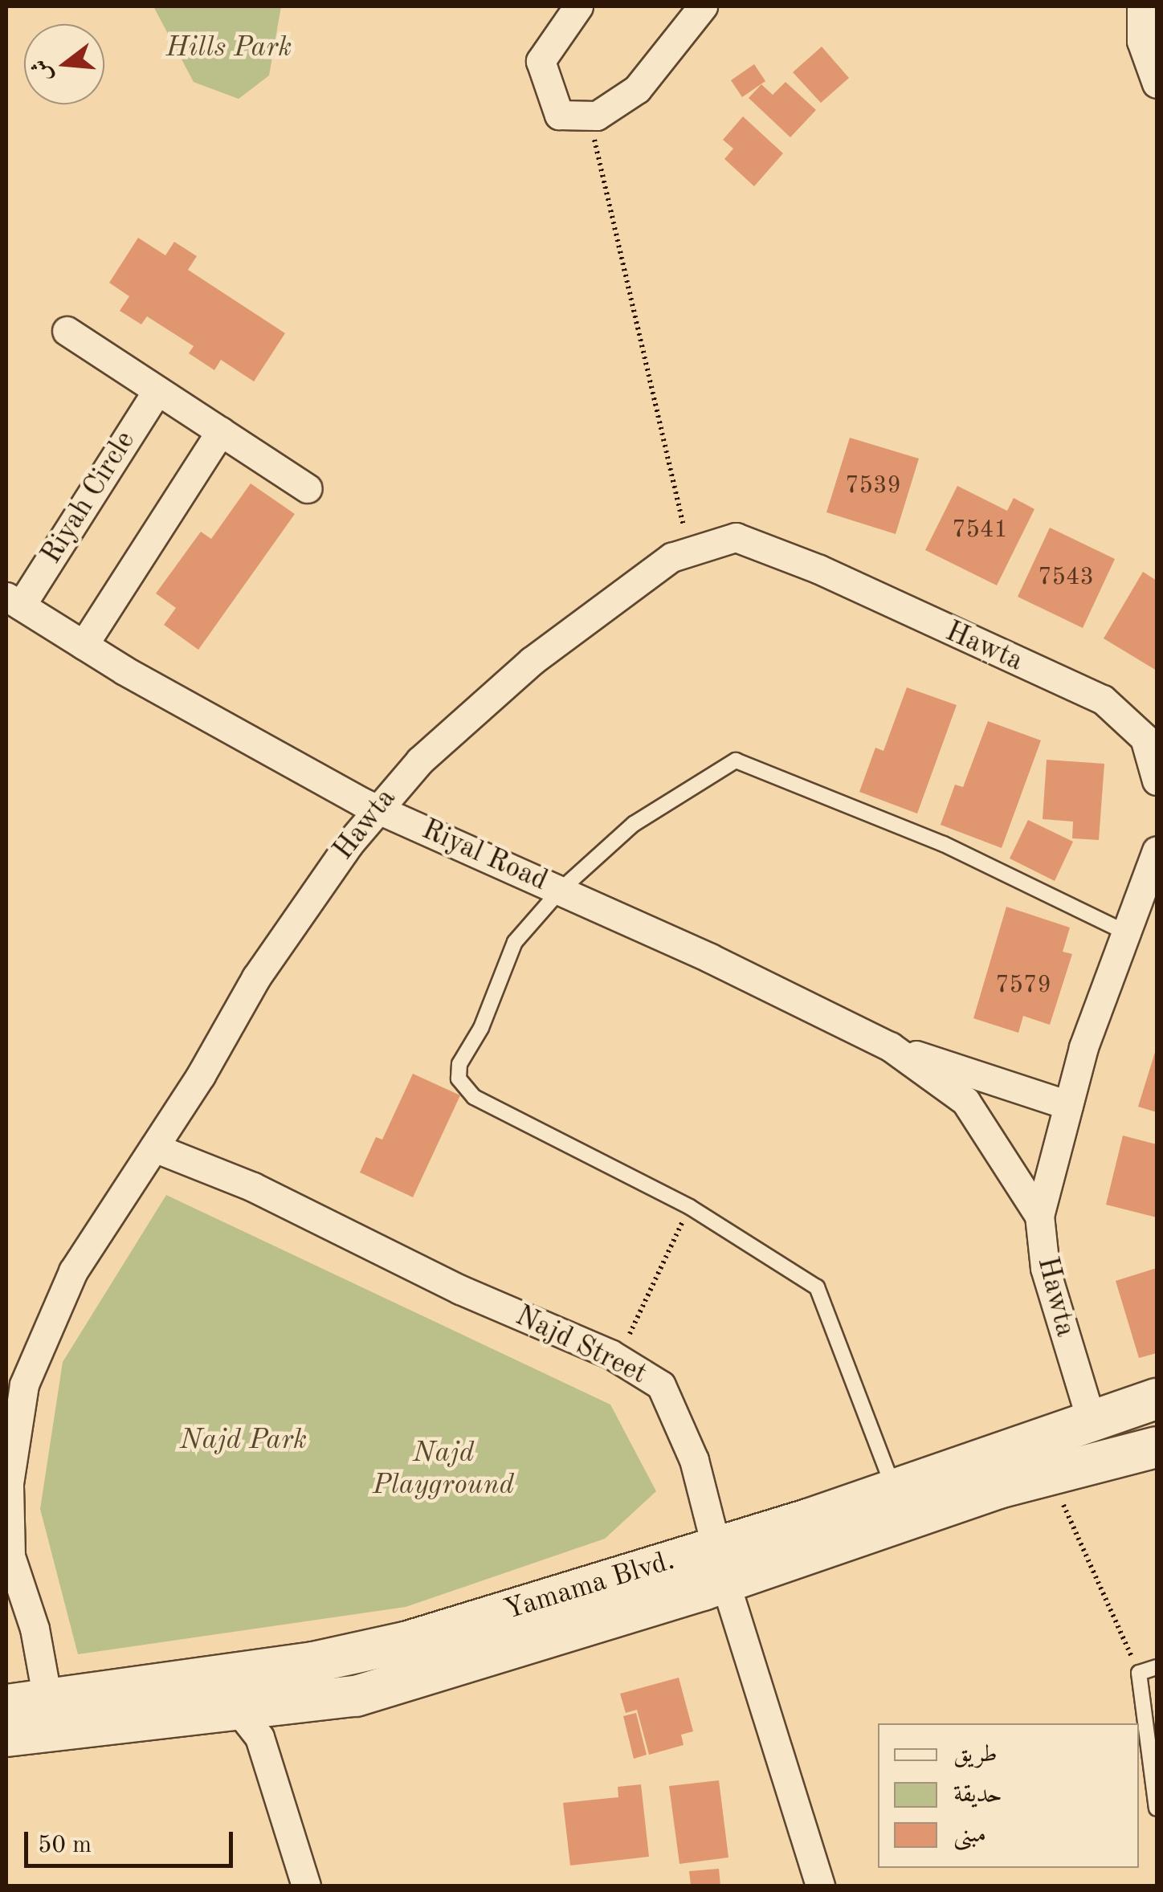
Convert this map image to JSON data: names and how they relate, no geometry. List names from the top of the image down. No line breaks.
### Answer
{"streets":{"main road":["Yamama Blvd."],"street":["Riyah Circle","Hawta","Riyal Road","Najd Street"]},"crossings":[["Riyah Circle","Riyal Road"],["Hawta","Riyal Road"],["Hawta","Najd Street"],["Hawta","Yamama Blvd."],["Najd Street","Yamama Blvd."]],"parks":["Hills Park","Najd Park","Najd Playground"],"house_numbers":["7539","7541","7543","7579"],"legend":["طريق","حديقة","مبنى"],"scale_bar":"50 m","north":"left"}
